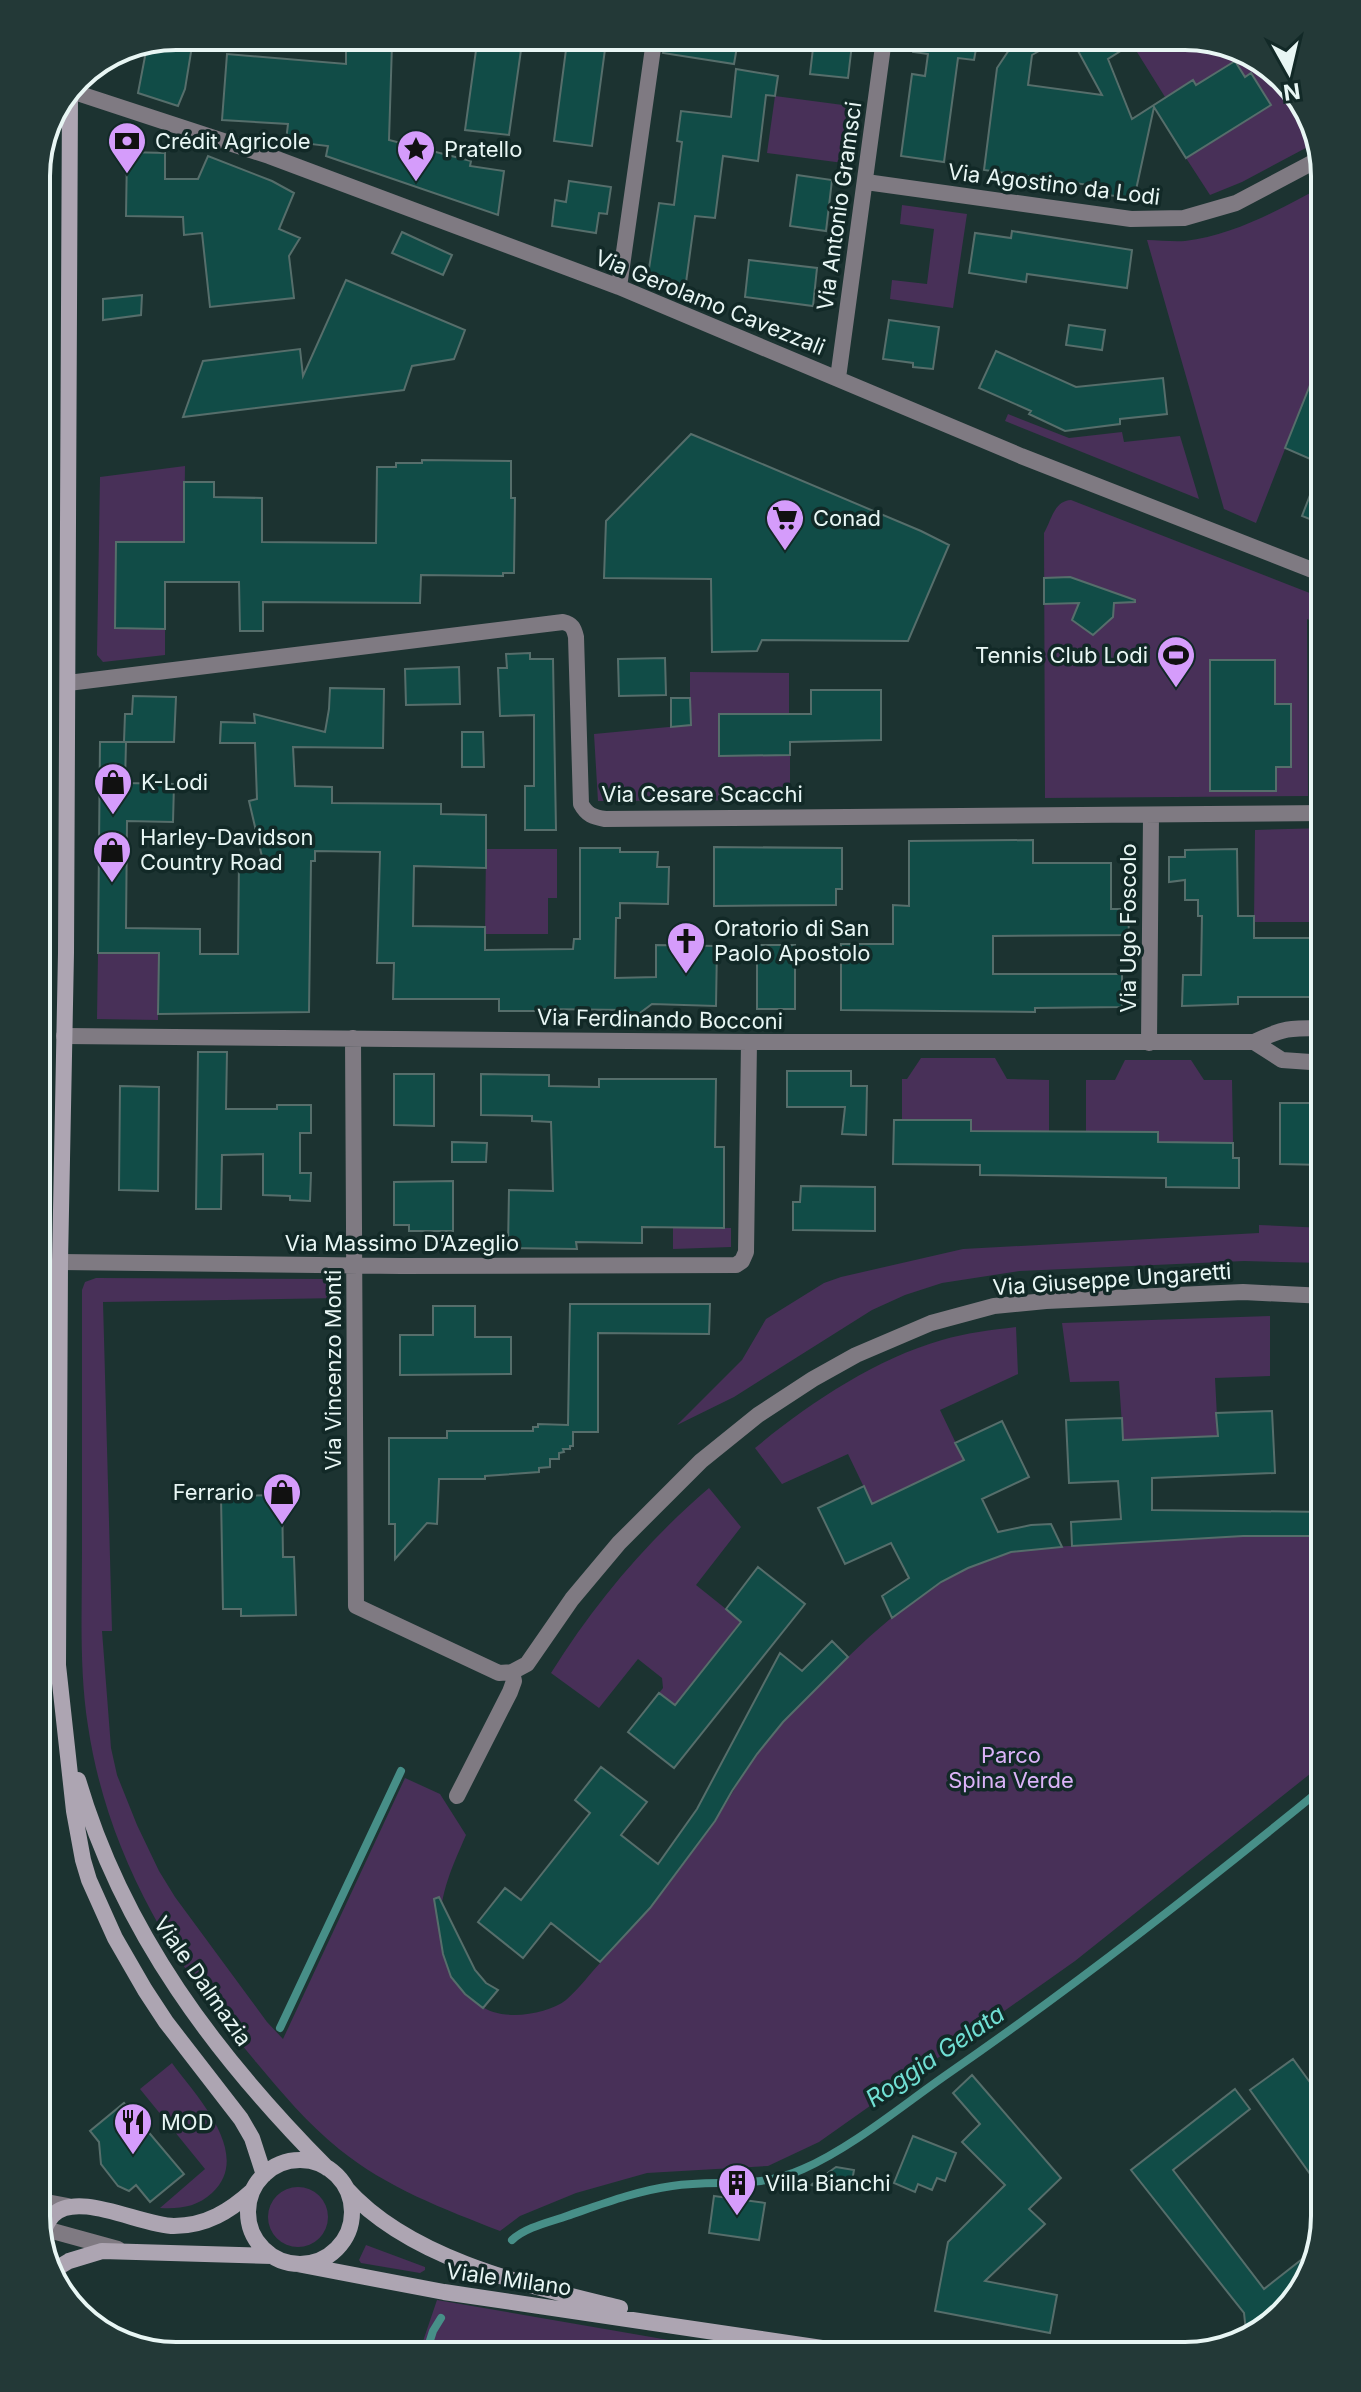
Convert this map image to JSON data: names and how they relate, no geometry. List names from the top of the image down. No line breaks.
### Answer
{"streets":{"street":["Via Agostino da Lodi","Via Antonio Gramsci","Via Gerolamo Cavezzali","Via Cesare Scacchi","Via Ugo Foscolo","Via Ferdinando Bocconi","Via Massimo D’Azeglio","Via Giuseppe Ungaretti","Via Vincenzo Monti","Viale Dalmazia","Viale Milano"]},"crossings":[["Via Agostino da Lodi","Via Antonio Gramsci"],["Via Antonio Gramsci","Via Gerolamo Cavezzali"],["Via Cesare Scacchi","Via Ugo Foscolo"],["Via Cesare Scacchi","Viale Dalmazia"],["Via Ugo Foscolo","Via Ferdinando Bocconi"],["Via Ferdinando Bocconi","Via Massimo D’Azeglio"],["Via Ferdinando Bocconi","Via Vincenzo Monti"],["Via Ferdinando Bocconi","Viale Dalmazia"],["Via Massimo D’Azeglio","Via Vincenzo Monti"],["Via Massimo D’Azeglio","Viale Dalmazia"],["Via Giuseppe Ungaretti","Via Vincenzo Monti"],["Viale Dalmazia","Viale Milano"]],"water":["Roggia Gelata"],"parks":["Parco Spina Verde"],"places":{"bank":["Crédit Agricole"],"place":["Pratello"],"supermarket":["Conad"],"sports":["Tennis Club Lodi"],"shop":["K-Lodi","Harley-Davidson Country Road","Ferrario"],"church":["Oratorio di San Paolo Apostolo"],"restaurant":["MOD"],"building":["Villa Bianchi"]},"north":"bottom"}
